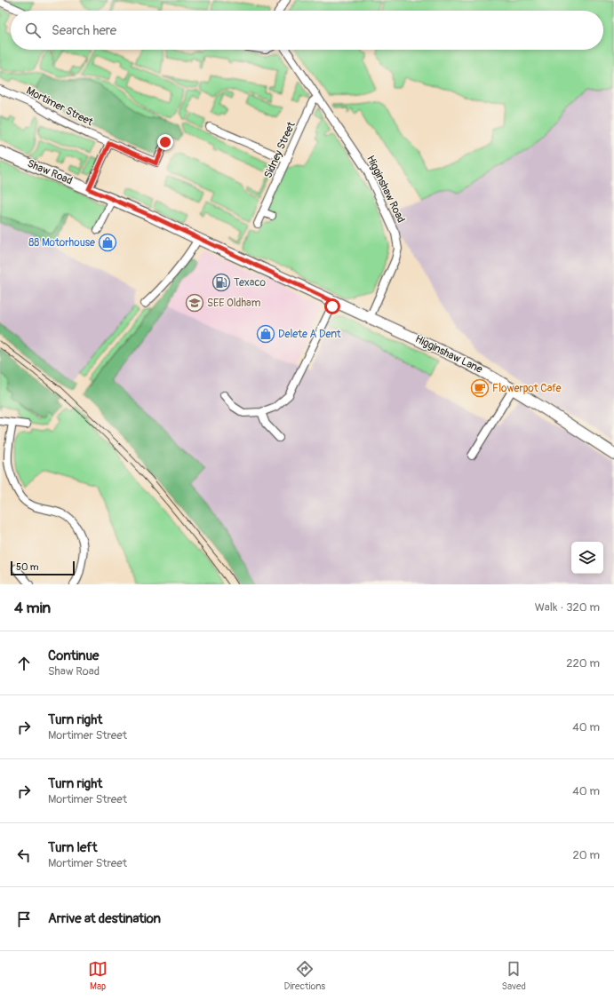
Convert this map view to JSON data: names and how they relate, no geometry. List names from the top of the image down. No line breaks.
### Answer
{"streets":{"main road":["Shaw Road","Higginshaw Lane"],"street":["Mortimer Street","Sidney Street","Higginshaw Road"]},"crossings":[["Sidney Street","Higginshaw Road"],["Shaw Road","Higginshaw Road"],["Shaw Road","Higginshaw Lane"],["Higginshaw Road","Higginshaw Lane"]],"places":{"shop":["88 Motorhouse","Delete A Dent"],"fuel station":["Texaco"],"school or university":["SEE Oldham"],"cafe":["Flowerpot Cafe"]},"scale_bar":"50 m","page":{"search":"Search here","scale":"50 m","heading":["4 min","Walk · 320 m"],"list":[["Continue","Shaw Road","220 m"],["Turn right","Mortimer Street","40 m"],["Turn right","Mortimer Street","40 m"],["Turn left","Mortimer Street","20 m"],"Arrive at destination"],"nav":["Map","Directions","Saved"]}}
